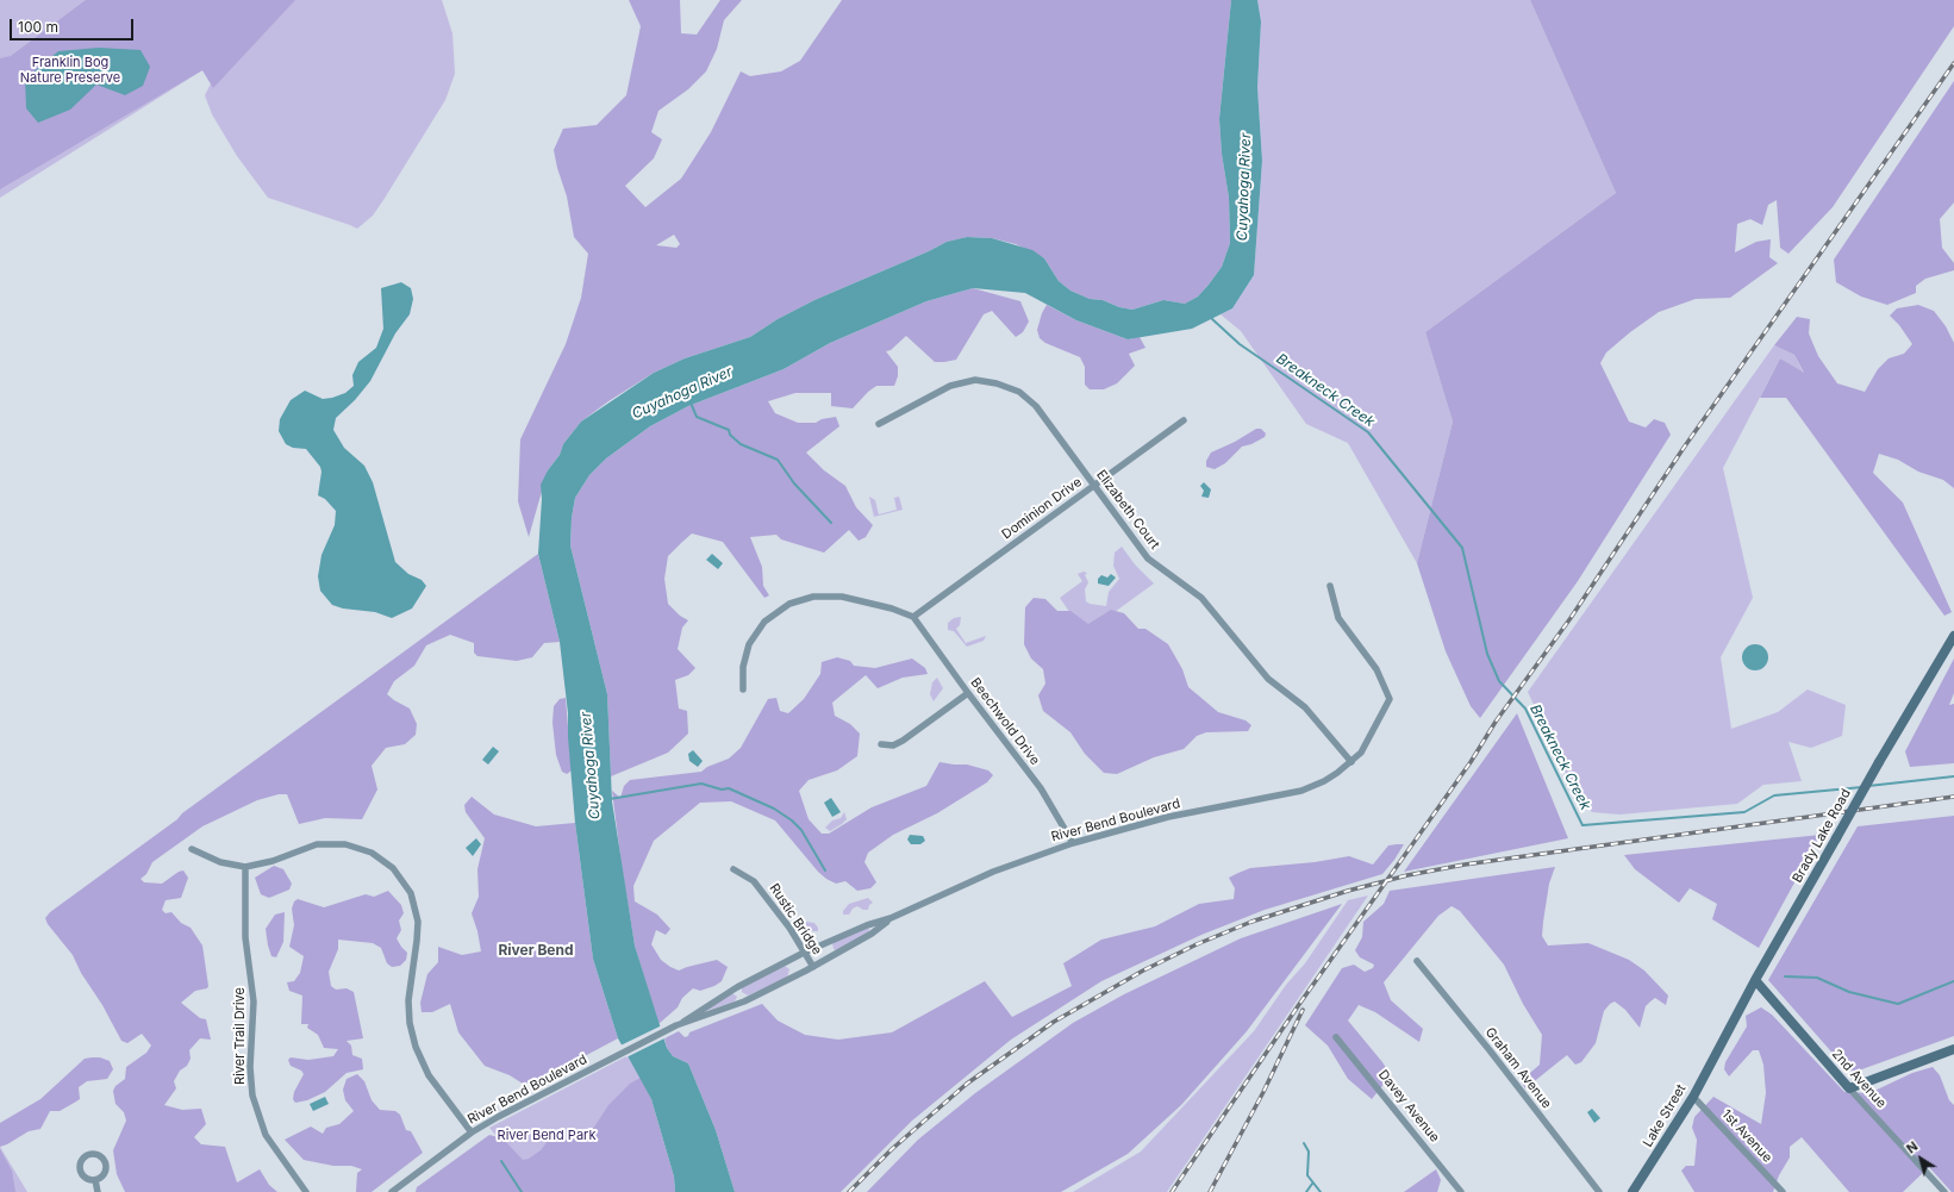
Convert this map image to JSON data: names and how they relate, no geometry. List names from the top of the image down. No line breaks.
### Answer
{"streets":{"street":["Dominion Drive","Elizabeth Court","Beechwold Drive","River Bend Boulevard","Brady Lake Road","Rustic Bridge","River Trail Drive","Graham Avenue","2nd Avenue","Davey Avenue","Lake Street","1st Avenue"]},"crossings":[["Dominion Drive","Elizabeth Court"],["Dominion Drive","Beechwold Drive"],["Elizabeth Court","River Bend Boulevard"],["Beechwold Drive","River Bend Boulevard"],["River Bend Boulevard","Rustic Bridge"],["Brady Lake Road","2nd Avenue"],["Brady Lake Road","Lake Street"],["Lake Street","1st Avenue"]],"districts":["River Bend"],"water":["Cuyahoga River","Breakneck Creek"],"parks":["Franklin Bog Nature Preserve","River Bend Park"],"scale_bar":"100 m","north":"top left"}
